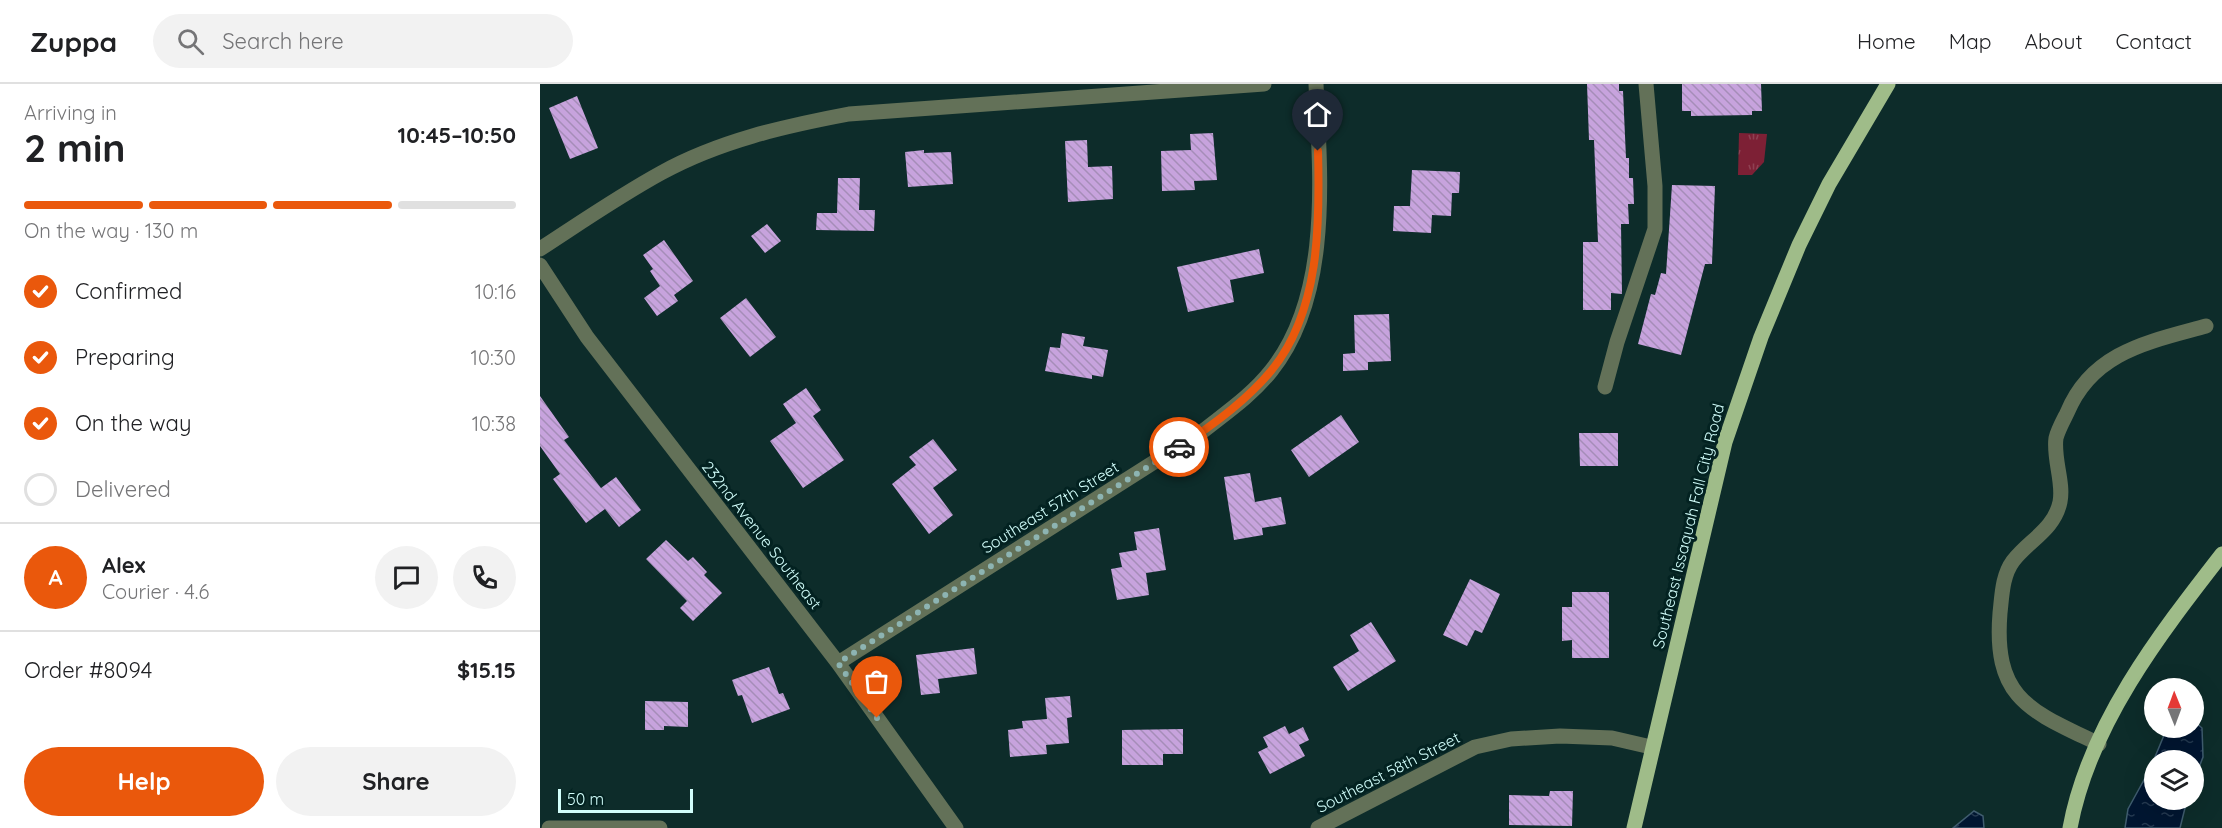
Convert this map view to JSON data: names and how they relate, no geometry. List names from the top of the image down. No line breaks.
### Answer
{"streets":{"main road":["Southeast Issaquah Fall City Road"],"street":["Southeast 57th Street","232nd Avenue Southeast","Southeast 58th Street"]},"crossings":[["Southeast 57th Street","232nd Avenue Southeast"],["Southeast Issaquah Fall City Road","Southeast 58th Street"]],"scale_bar":"50 m","north":"top","page":{"header":"Zuppa","search":"Search here","nav":["Home","Map","About","Contact"],"heading":["2 min","Arriving in","10:45–10:50"],"panel":["Alex","Courier · 4.6","Order #8094","$15.15"],"bar":"On the way · 130 m","list":[["Confirmed","10:16"],["Preparing","10:30"],["On the way","10:38"],"Delivered"],"round":"A","buttons":["Help","Share"],"scale":"50 m"}}
